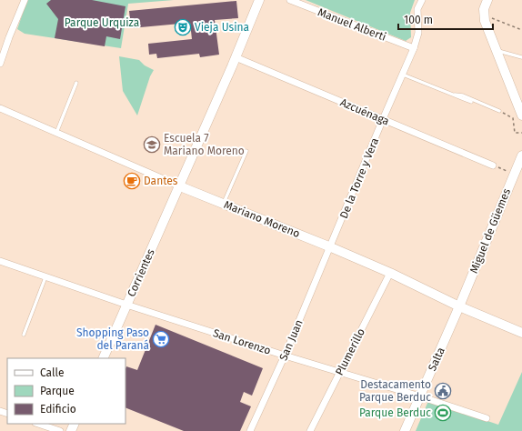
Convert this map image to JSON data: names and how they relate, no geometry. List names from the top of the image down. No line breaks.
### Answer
{"streets":{"street":["Manuel Alberti","Azcuénaga","De la Torre y Vera","Mariano Moreno","Miguel de Güemes","Corrientes","San Juan","San Lorenzo","Plumerillo","Salta"]},"crossings":[["Manuel Alberti","De la Torre y Vera"],["Azcuénaga","De la Torre y Vera"],["Azcuénaga","Corrientes"],["De la Torre y Vera","Mariano Moreno"],["De la Torre y Vera","San Juan"],["Mariano Moreno","Miguel de Güemes"],["Mariano Moreno","Corrientes"],["Mariano Moreno","San Juan"],["Mariano Moreno","Plumerillo"],["Mariano Moreno","Salta"],["Miguel de Güemes","Salta"],["Corrientes","San Lorenzo"],["San Juan","San Lorenzo"],["San Lorenzo","Plumerillo"],["San Lorenzo","Salta"]],"parks":["Parque Urquiza"],"places":{"theatre":["Vieja Usina"],"school or university":["Escuela 7 Mariano Moreno"],"cafe":["Dantes"],"supermarket":["Shopping Paso del Paraná"],"public building":["Destacamento Parque Berduc"],"sports":["Parque Berduc"]},"legend":["Calle","Parque","Edificio"],"scale_bar":"100 m"}
